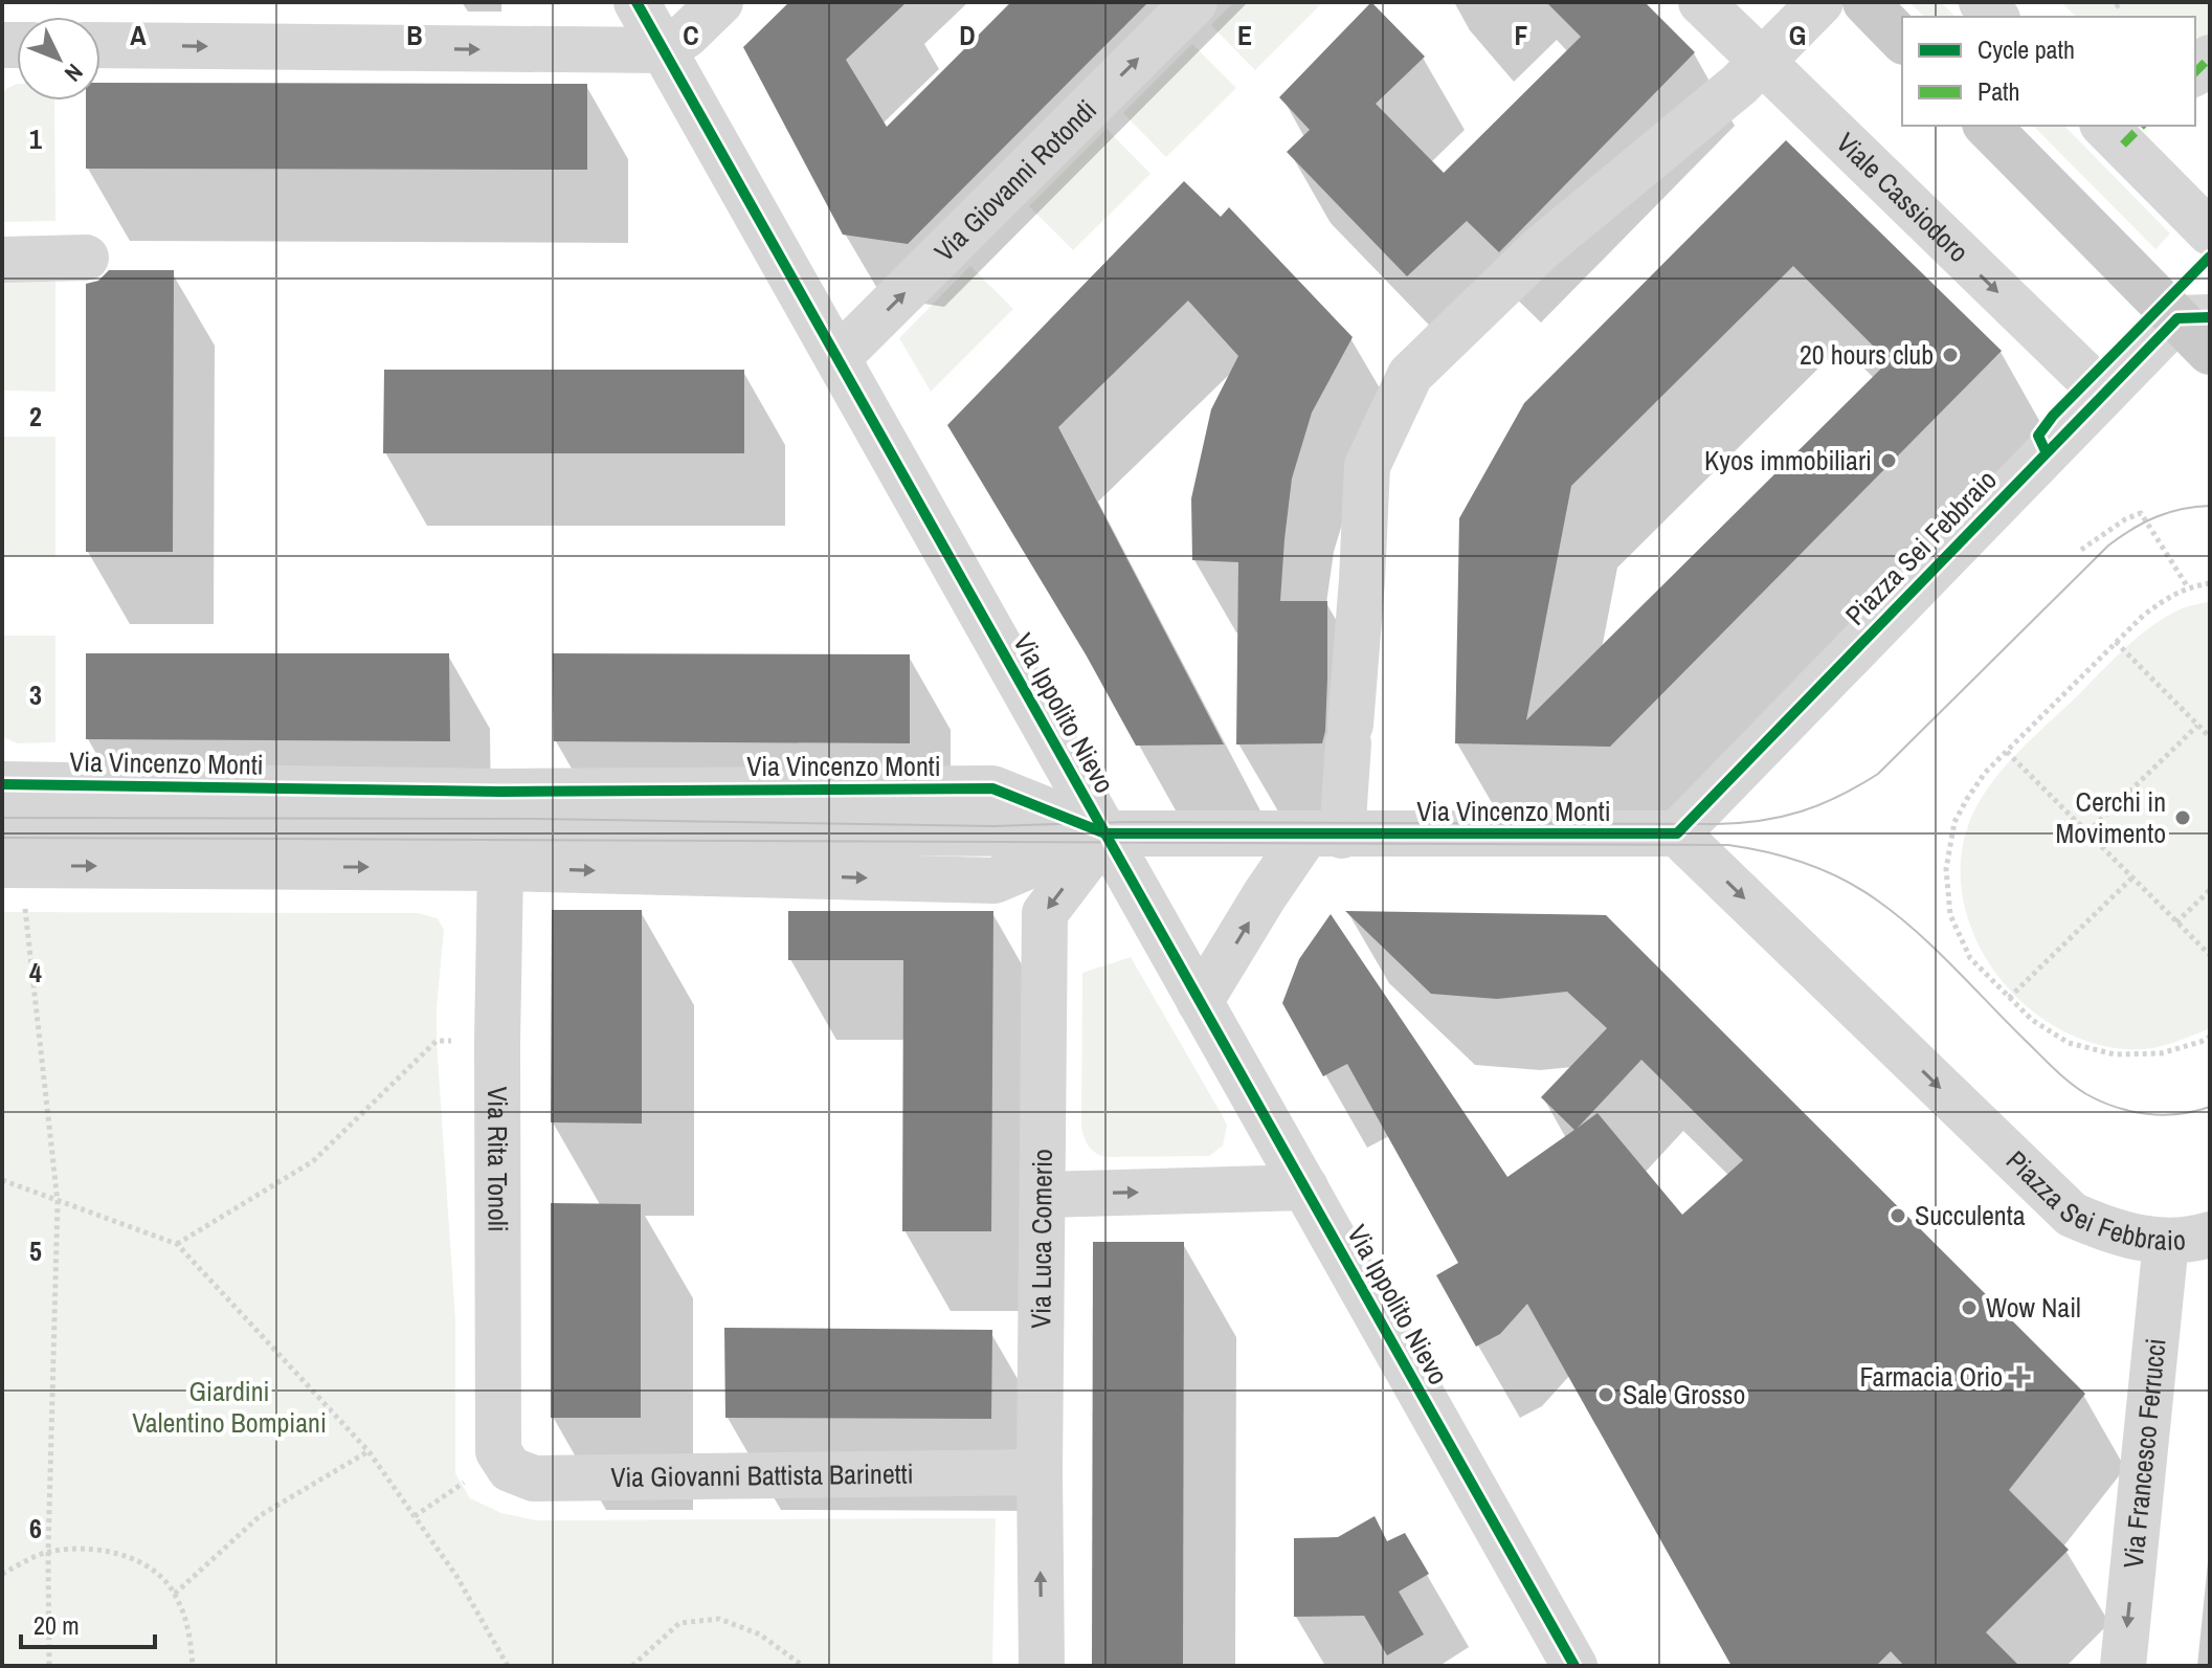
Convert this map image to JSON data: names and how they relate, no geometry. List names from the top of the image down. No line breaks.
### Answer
{"streets":{"street":["Via Giovanni Rotondi","Viale Cassiodoro","Piazza Sei Febbraio","Via Ippolito Nievo","Via Vincenzo Monti","Via Rita Tonoli","Via Luca Comerio","Via Francesco Ferrucci","Via Giovanni Battista Barinetti"]},"crossings":[["Via Giovanni Rotondi","Via Ippolito Nievo"],["Viale Cassiodoro","Piazza Sei Febbraio"],["Piazza Sei Febbraio","Via Vincenzo Monti"],["Piazza Sei Febbraio","Via Francesco Ferrucci"],["Via Ippolito Nievo","Via Vincenzo Monti"],["Via Ippolito Nievo","Via Luca Comerio"],["Via Vincenzo Monti","Via Rita Tonoli"],["Via Vincenzo Monti","Via Luca Comerio"],["Via Rita Tonoli","Via Giovanni Battista Barinetti"],["Via Luca Comerio","Via Giovanni Battista Barinetti"]],"one_way":["Via Giovanni Rotondi","Viale Cassiodoro","Piazza Sei Febbraio","Via Francesco Ferrucci"],"parks":["Giardini Valentino Bompiani"],"places":{"other":["20 hours club","Kyos immobiliari","Cerchi in Movimento","Succulenta","Wow Nail","Sale Grosso"],"health":["Farmacia Orio"]},"legend":["Cycle path","Path"],"scale_bar":"20 m","north":"bottom right","grid":{"columns":["A","B","C","D","E","F","G"],"rows":["1","2","3","4","5","6"]}}
